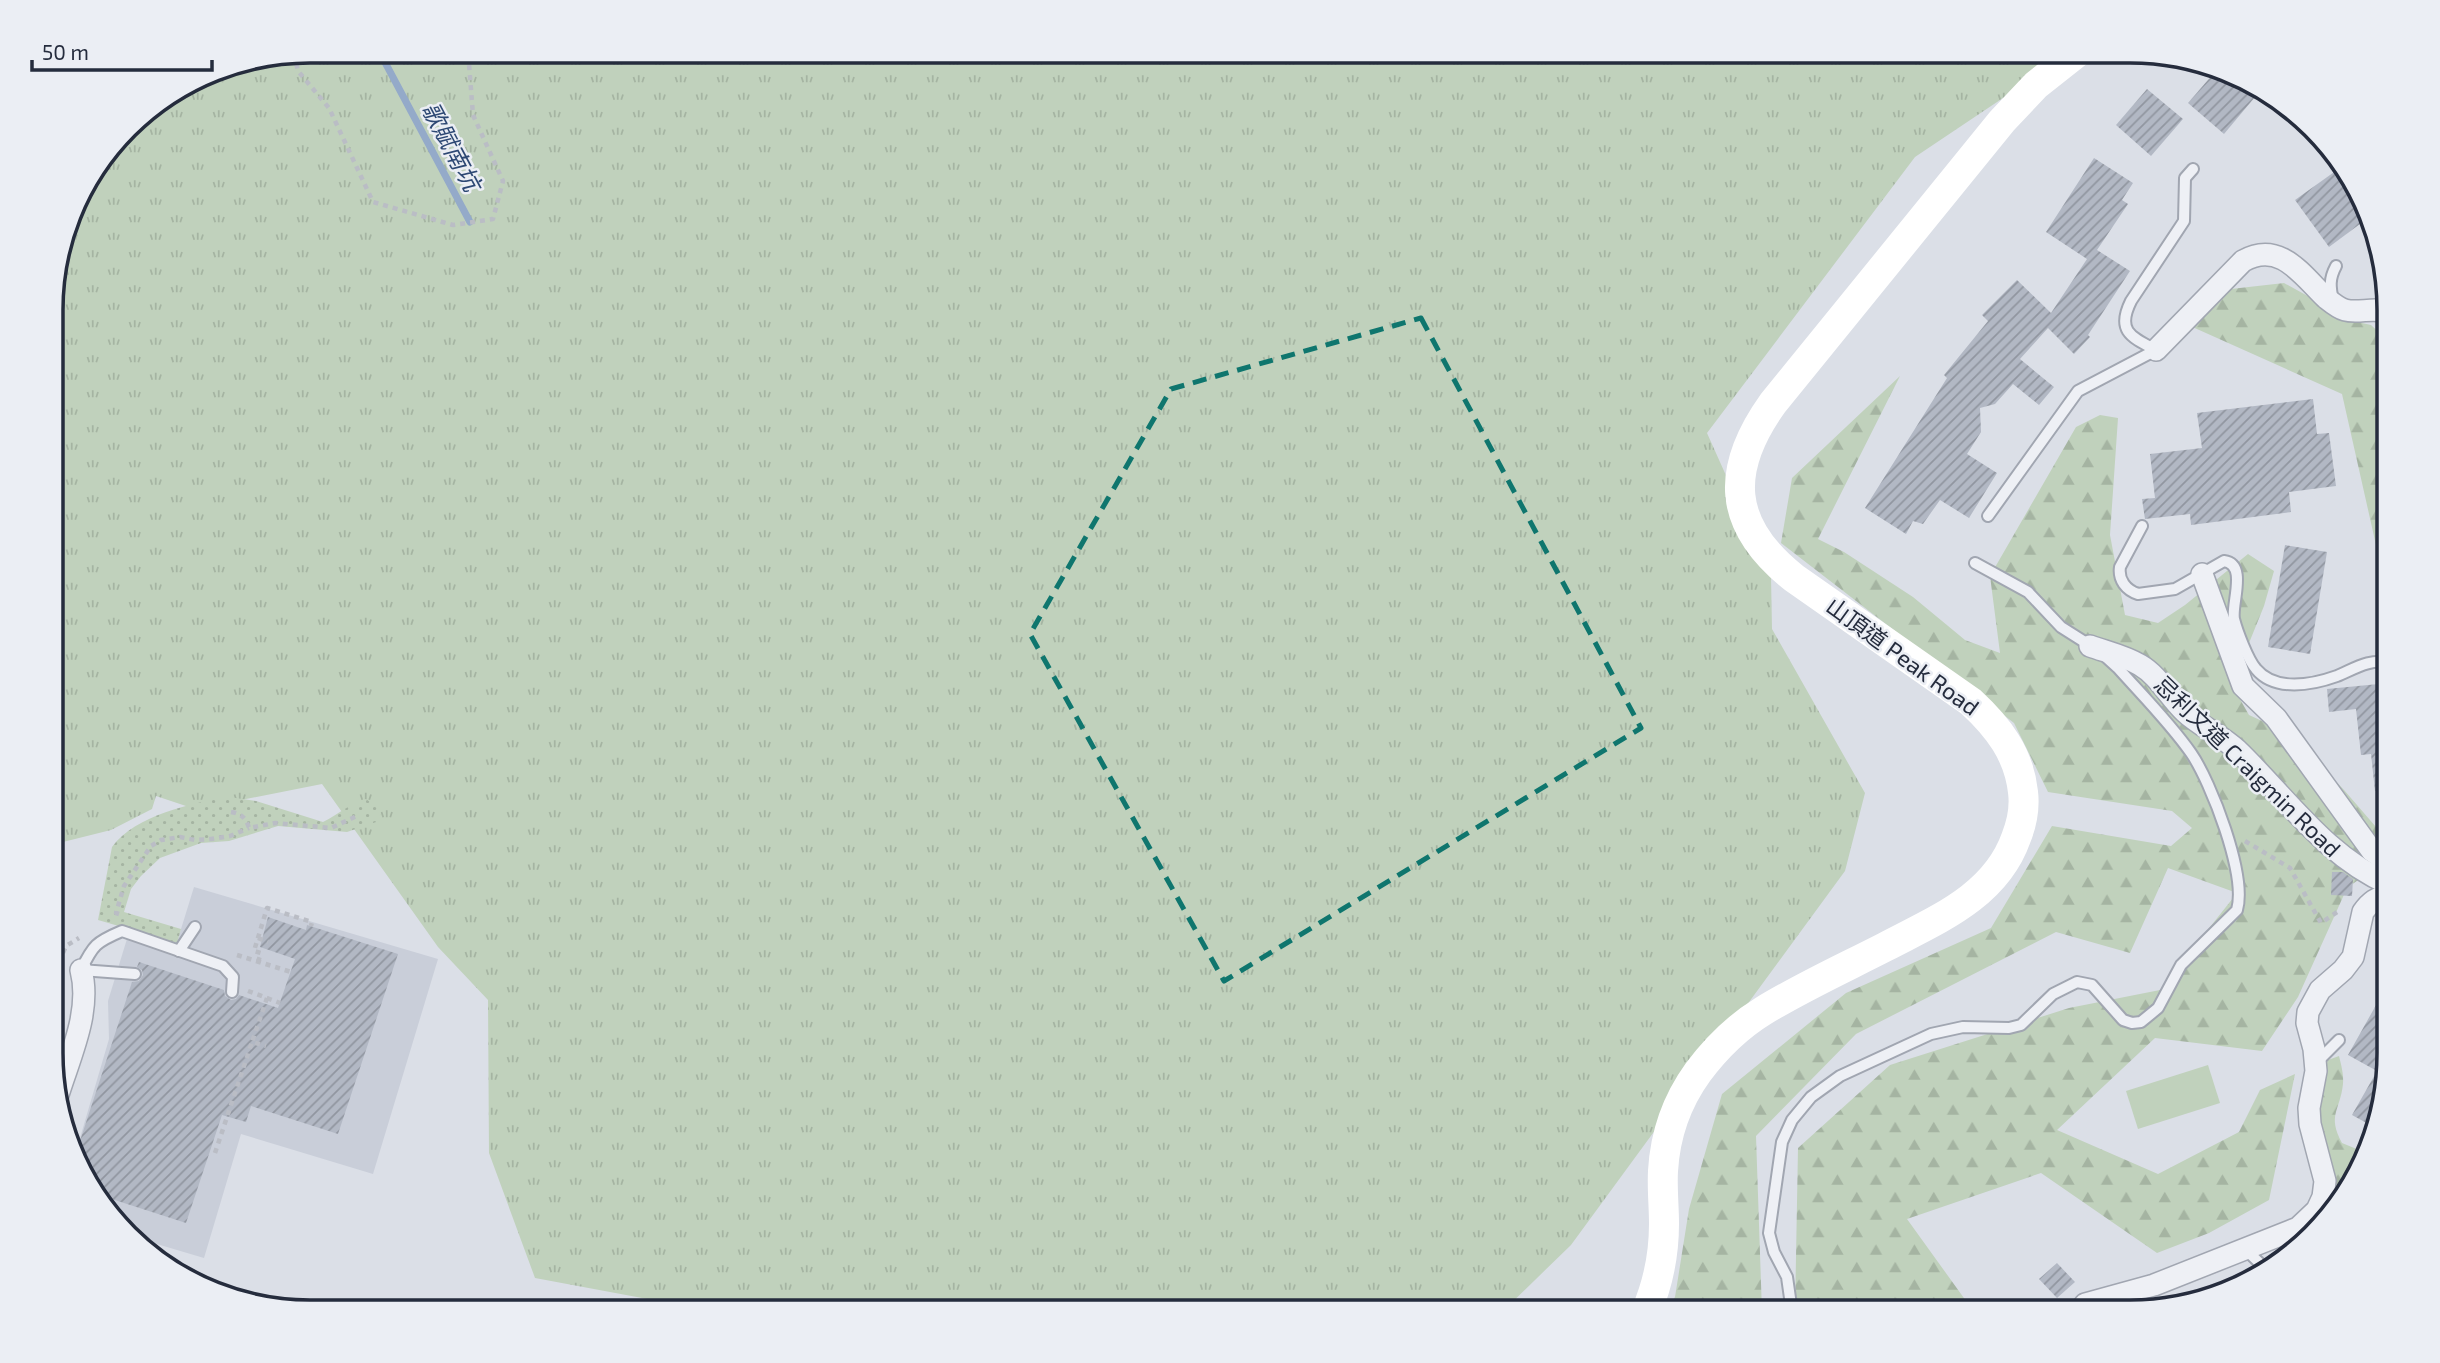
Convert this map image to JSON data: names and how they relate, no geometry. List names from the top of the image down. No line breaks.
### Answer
{"streets":{"main road":["山頂道 Peak Road"],"street":["忌利文道 Craigmin Road"]},"water":["歌賦南坑"],"scale_bar":"50 m"}
